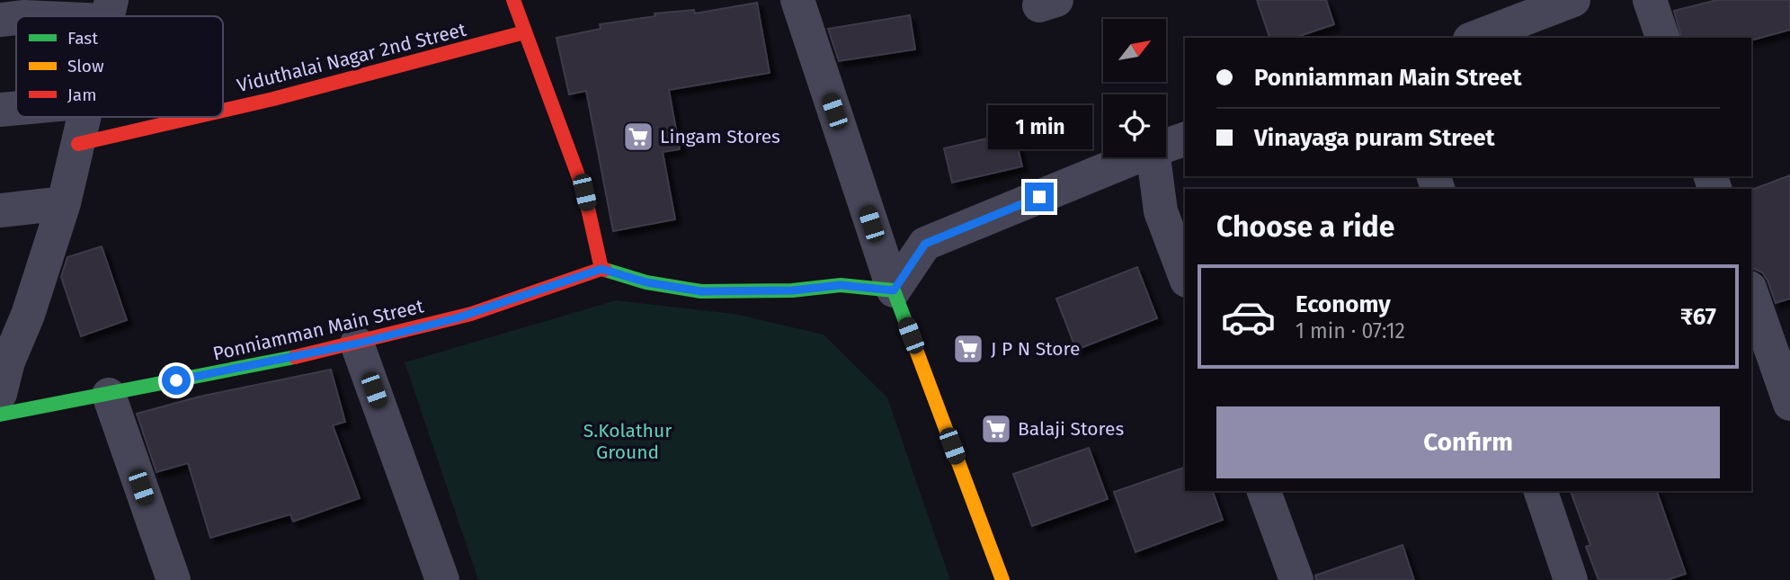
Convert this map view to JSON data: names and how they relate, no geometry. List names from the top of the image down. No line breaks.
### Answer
{"streets":{"street":["Viduthalai Nagar 2nd Street","Ponniamman Main Street"]},"parks":["S.Kolathur Ground"],"places":{"supermarket":["Lingam Stores","J P N Store","Balaji Stores"]},"legend":["Fast","Slow","Jam"],"north":"top right","page":{"banner":["Ponniamman Main Street","Vinayaga puram Street"],"bubble":"1 min","heading":"Choose a ride","list":[{"name":"Economy","note":"1 min · 07:12","value":"₹67"}],"buttons":"Confirm"}}
